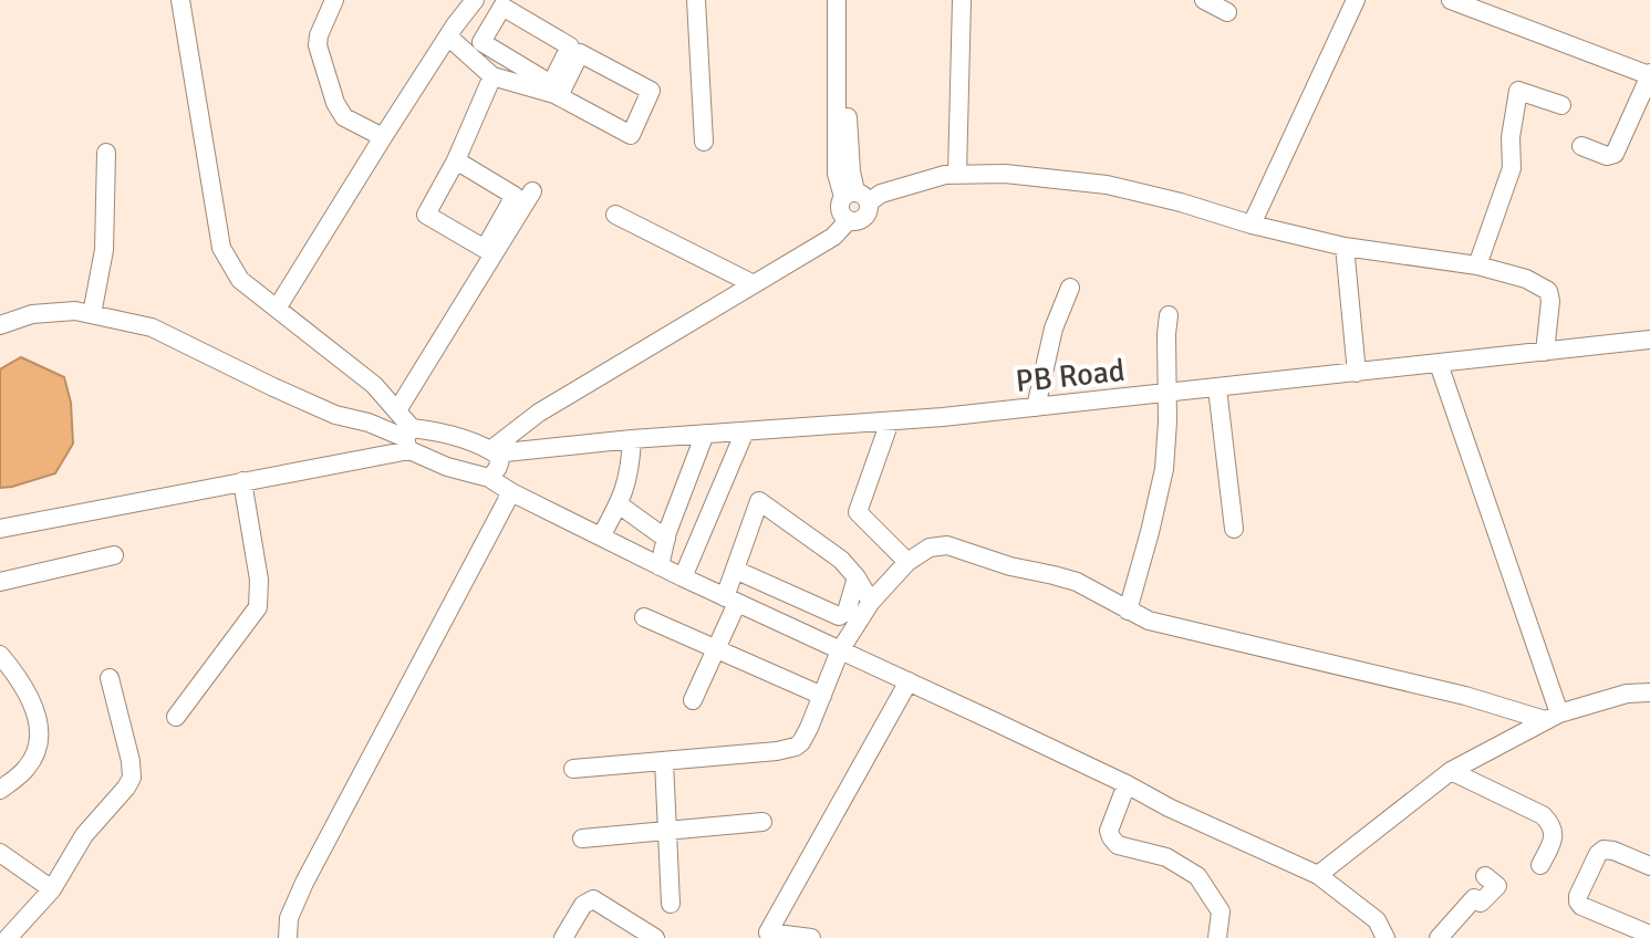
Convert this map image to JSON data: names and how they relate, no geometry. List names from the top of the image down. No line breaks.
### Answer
{"streets":{"street":["PB Road"]}}
